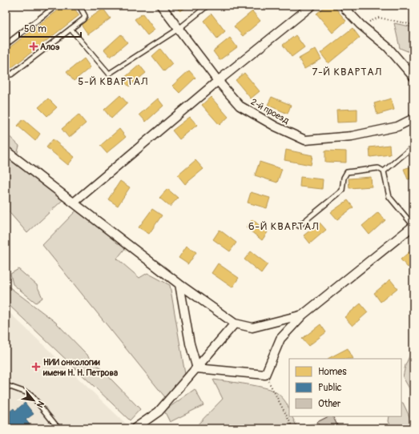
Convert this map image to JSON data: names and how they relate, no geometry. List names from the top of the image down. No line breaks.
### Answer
{"streets":{"street":["2-й проезд"]},"districts":["7-Й КВАРТАЛ","5-Й КВАРТАЛ","6-Й КВАРТАЛ"],"places":{"health":["Алоэ","НИИ онкологии имени Н. Н. Петрова"]},"legend":["Homes","Public","Other"],"scale_bar":"50 m","north":"bottom right"}
